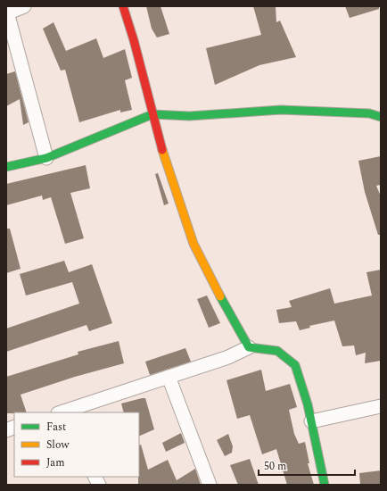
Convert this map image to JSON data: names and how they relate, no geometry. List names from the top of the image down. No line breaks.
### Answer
{"legend":["Fast","Slow","Jam"],"scale_bar":"50 m"}
